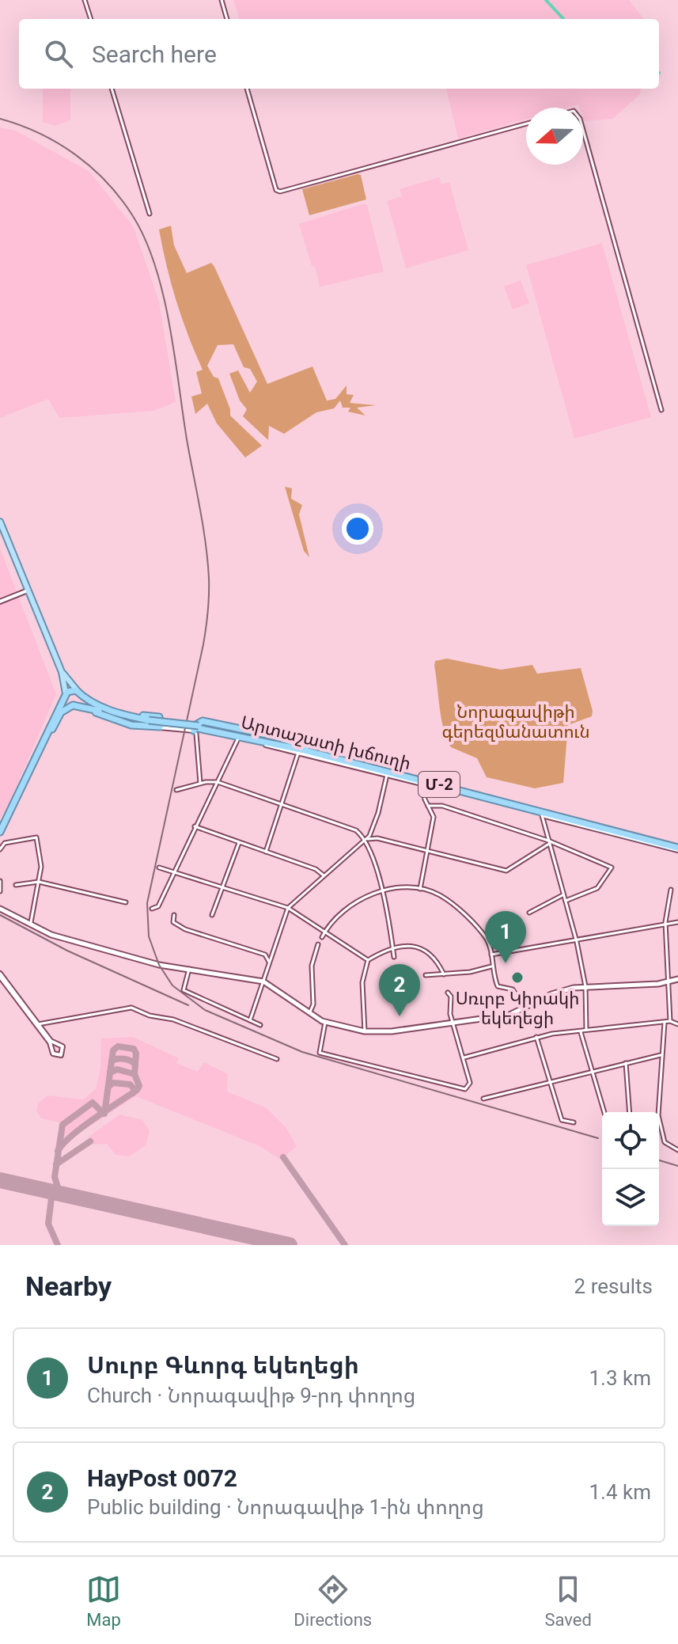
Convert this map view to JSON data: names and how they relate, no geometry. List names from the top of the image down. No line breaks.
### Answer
{"streets":{"highway":["Արտաշատի խճուղի","Մ-2"]},"parks":["Նորագավիթի գերեզմանատուն"],"places":["Սռւրբ Կիրակի եկեղեցի"],"north":"left","page":{"search":"Search here","pins":["1","2"],"heading":["Nearby","2 results"],"list":[{"mark":"1","name":"Սուրբ Գևորգ եկեղեցի","note":"Church · Նորագավիթ 9-րդ փողոց","value":"1.3 km"},{"mark":"2","name":"HayPost 0072","note":"Public building · Նորագավիթ 1-ին փողոց","value":"1.4 km"}],"nav":["Map","Directions","Saved"]}}
